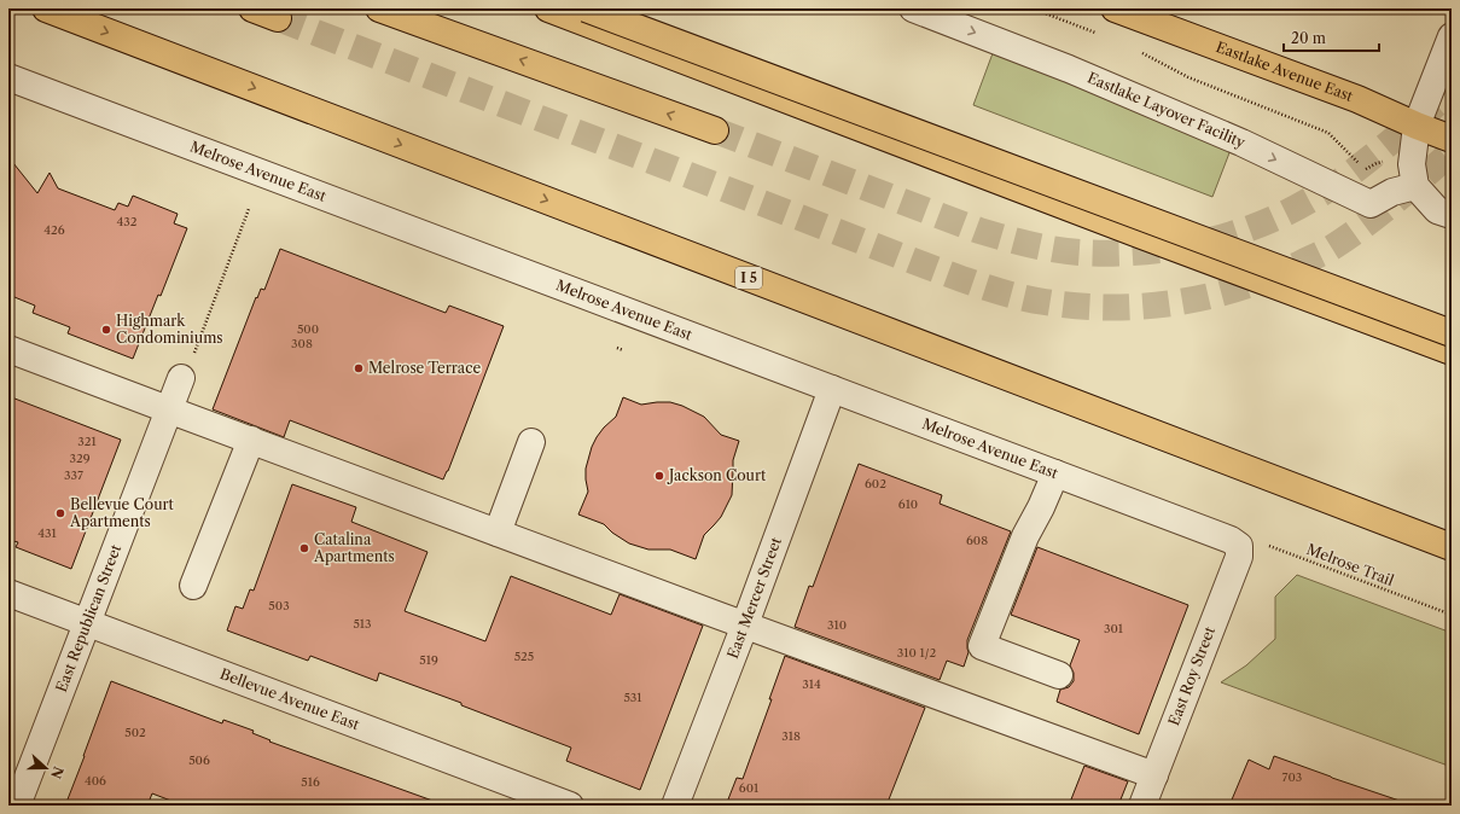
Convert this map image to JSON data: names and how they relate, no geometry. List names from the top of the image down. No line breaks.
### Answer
{"streets":{"main road":["Eastlake Avenue East","I 5"],"street":["Eastlake Layover Facility","Melrose Avenue East","East Mercer Street","East Republican Street","East Roy Street","Bellevue Avenue East"],"path":["Melrose Trail"]},"crossings":[["Melrose Avenue East","Melrose Trail"],["Melrose Avenue East","East Mercer Street"],["Melrose Avenue East","East Roy Street"],["Melrose Trail","East Roy Street"],["East Republican Street","Bellevue Avenue East"]],"one_way":["Eastlake Layover Facility"],"places":["Highmark Condominiums","Melrose Terrace","Jackson Court","Bellevue Court Apartments","Catalina Apartments"],"house_numbers":["432","426","500","308","321","329","337","602","610","431","608","503","513","310","301","310 1/2","525","519","314","531","502","318","506","703","406","516","601"],"scale_bar":"20 m","north":"right"}
